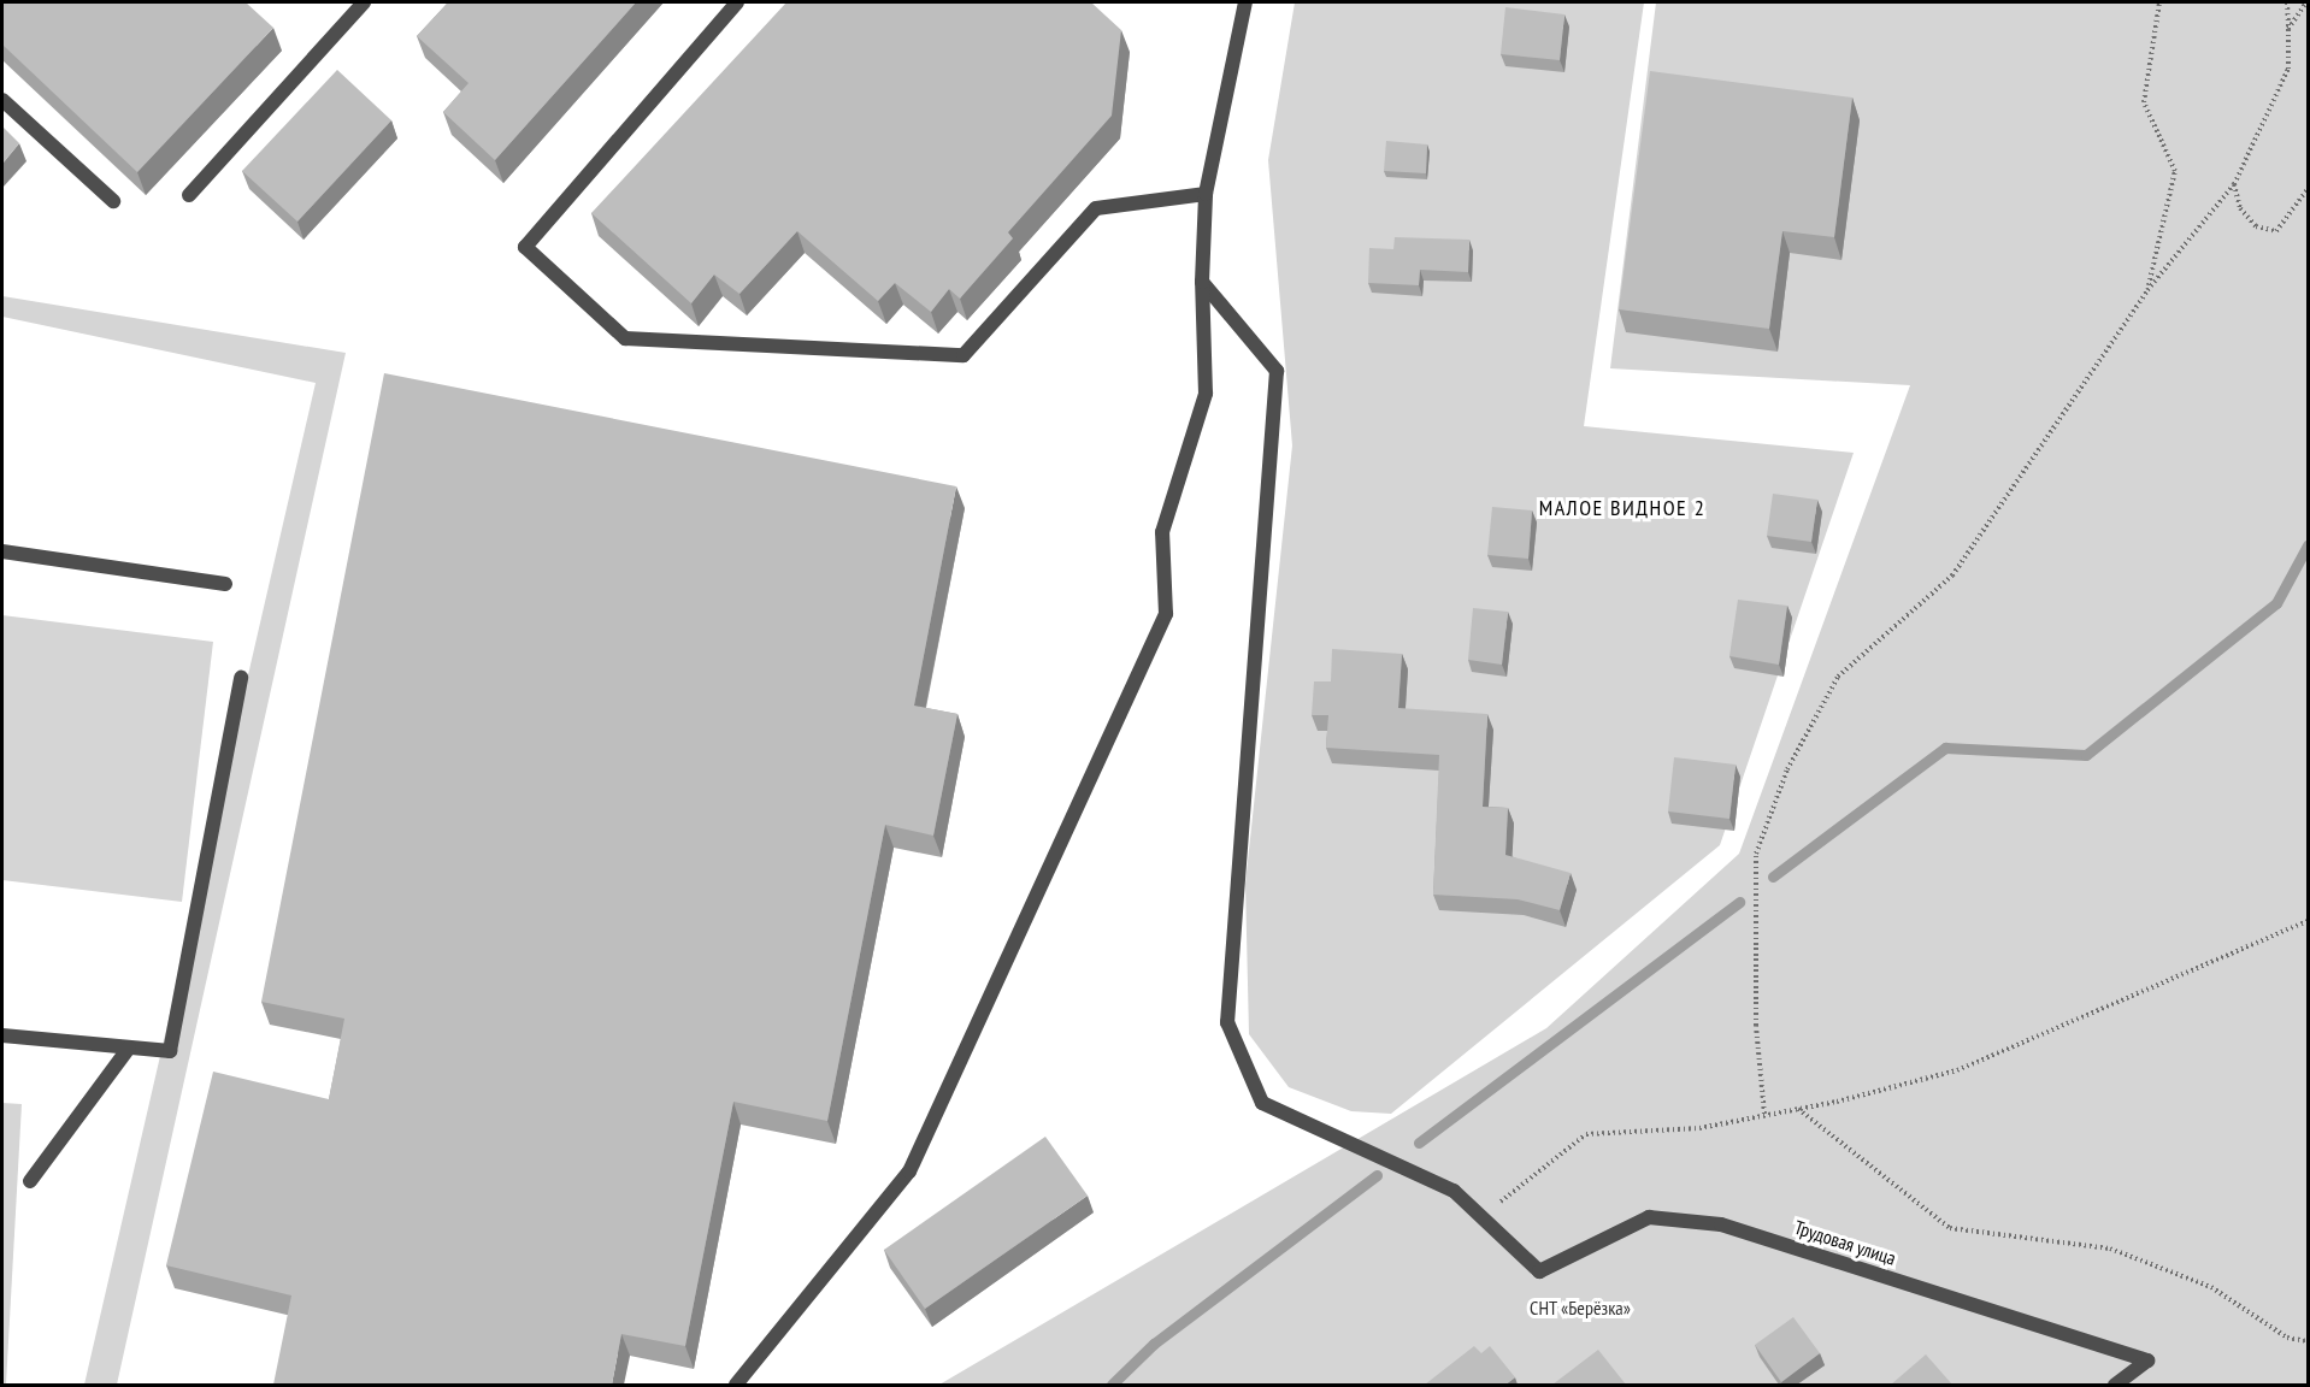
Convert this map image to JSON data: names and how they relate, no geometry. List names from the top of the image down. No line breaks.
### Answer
{"streets":{"street":["Трудовая улица"]},"districts":["МАЛОЕ ВИДНОЕ 2"],"parks":["СНТ «Берёзка»"]}
